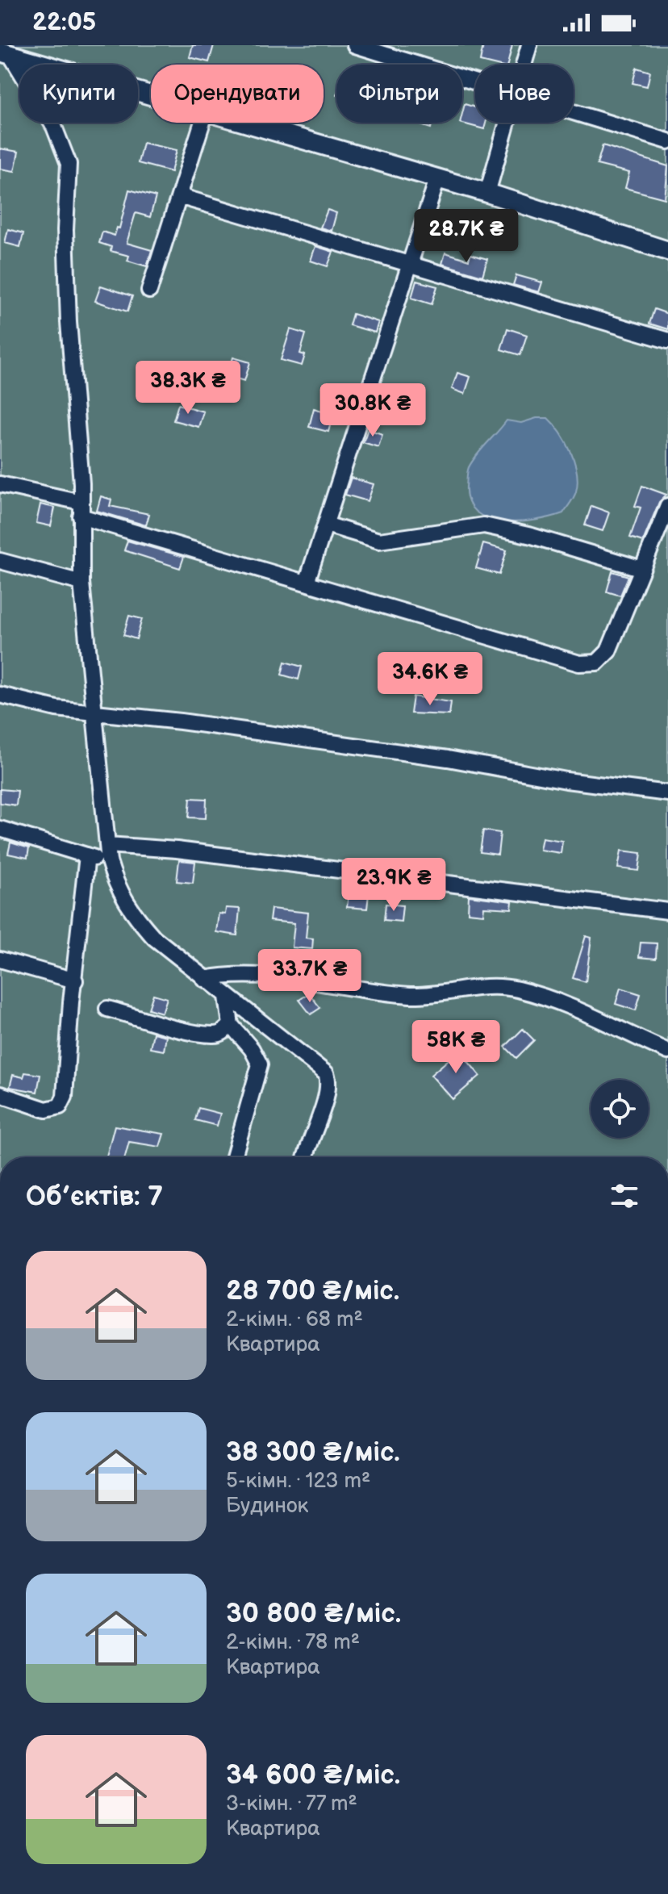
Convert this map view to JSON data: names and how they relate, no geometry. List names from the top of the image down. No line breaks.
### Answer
{"page":{"status":"22:05","chip":["Купити","Орендувати","Фільтри","Нове"],"price":["28.7K ₴","38.3K ₴","30.8K ₴","34.6K ₴","23.9K ₴","33.7K ₴","58K ₴"],"heading":"Об’єктів: 7","list":[{"name":"28 700 ₴/міс.","note":"2-кімн. · 68 m² · Квартира"},{"name":"38 300 ₴/міс.","note":"5-кімн. · 123 m² · Будинок"},{"name":"30 800 ₴/міс.","note":"2-кімн. · 78 m² · Квартира"},{"name":"34 600 ₴/міс.","note":"3-кімн. · 77 m² · Квартира"}]}}
